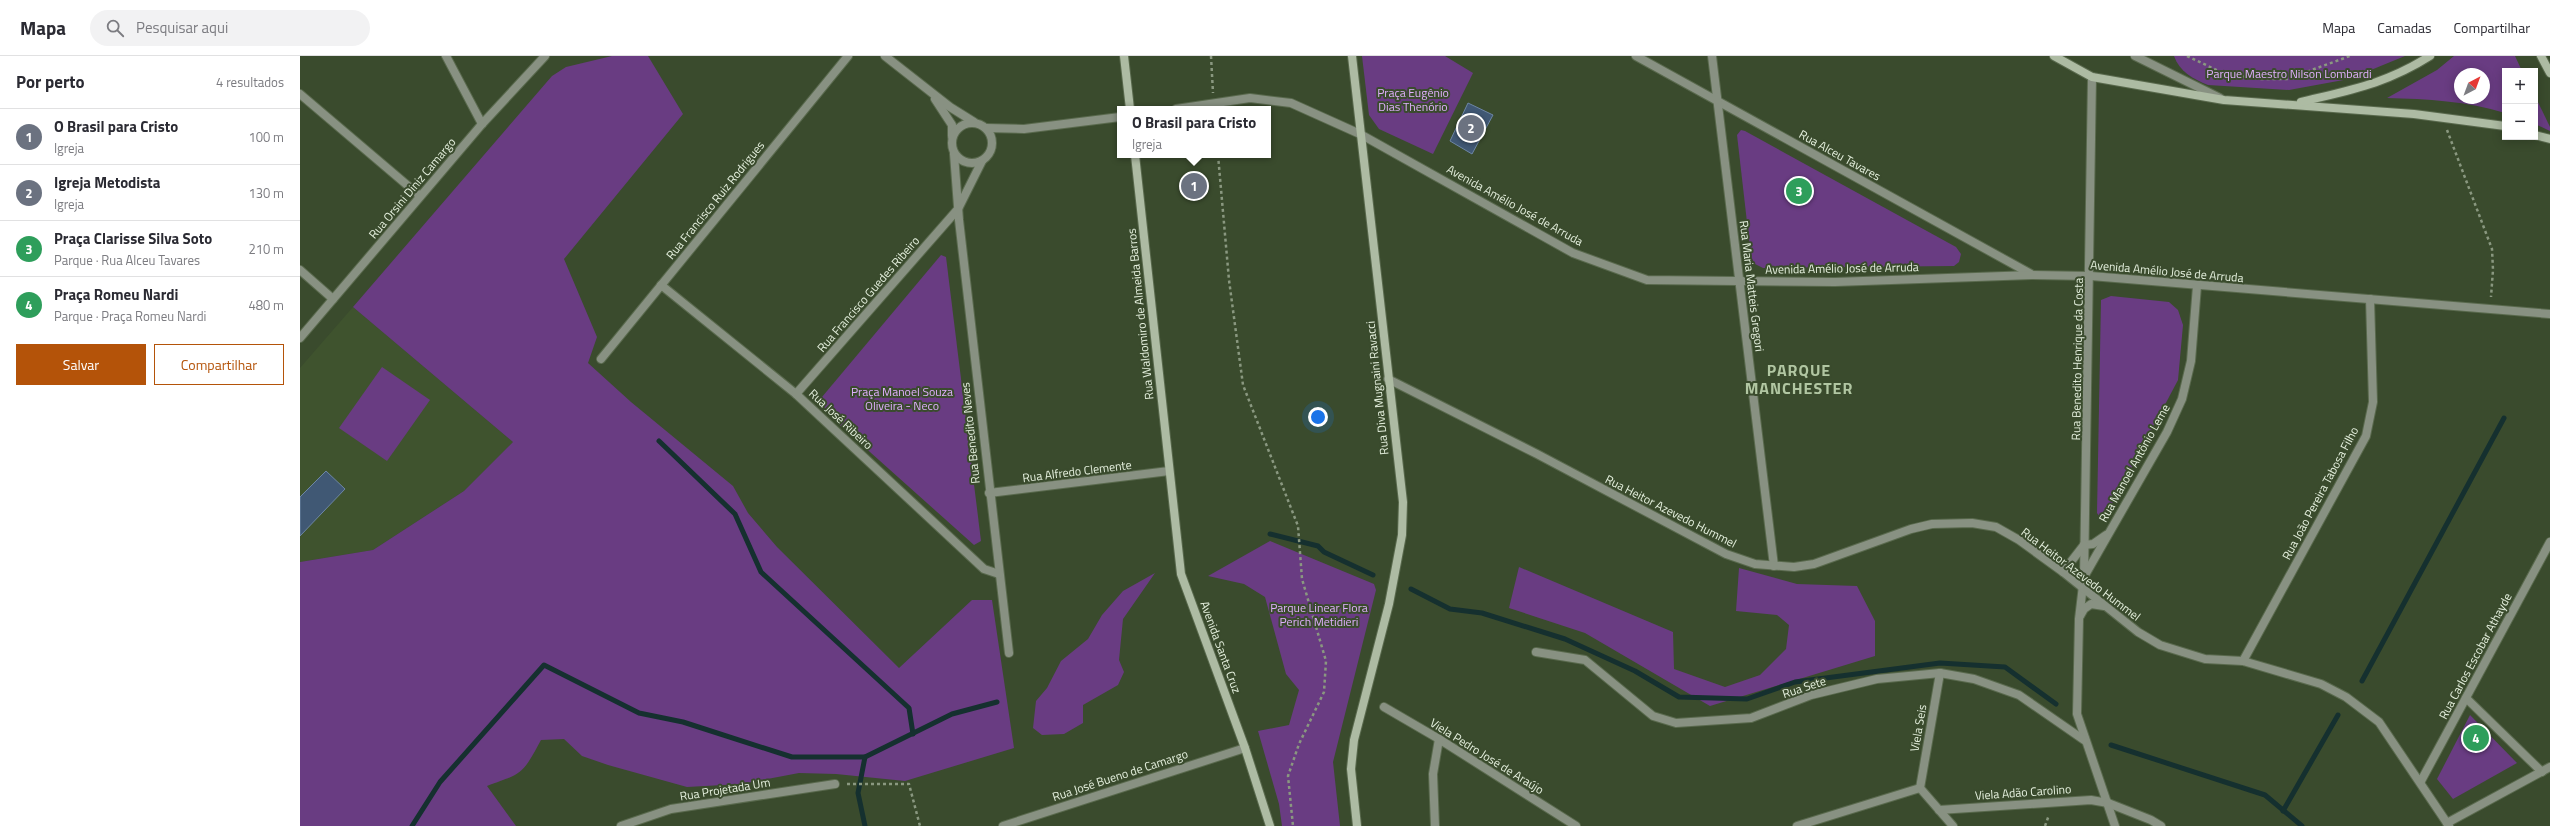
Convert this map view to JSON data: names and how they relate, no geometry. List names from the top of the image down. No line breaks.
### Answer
{"streets":{"main road":["Rua Waldomiro de Almeida Barros","Rua Diva Mugnaini Ravacci","Avenida Santa Cruz"],"street":["Rua Alceu Tavares","Rua Orsini Diniz Camargo","Rua Francisco Ruiz Rodrigues","Avenida Amélio José de Arruda","Rua Maria Matteis Gregori","Rua Francisco Guedes Ribeiro","Rua Benedito Henrique da Costa","Rua José Ribeiro","Rua Benedito Neves","Rua Manoel Antônio Leme","Rua Alfredo Clemente","Rua João Pereira Tabosa Filho","Rua Heitor Azevedo Hummel","Rua Carlos Escobar Athayde","Rua Sete","Viela Seis","Viela Pedro José de Araújo","Rua José Bueno de Camargo","Rua Projetada Um","Viela Adão Carolino"]},"crossings":[["Rua Alceu Tavares","Avenida Amélio José de Arruda"],["Rua Alceu Tavares","Rua Maria Matteis Gregori"],["Rua Francisco Ruiz Rodrigues","Rua José Ribeiro"],["Avenida Amélio José de Arruda","Rua Maria Matteis Gregori"],["Avenida Amélio José de Arruda","Rua Benedito Henrique da Costa"],["Avenida Amélio José de Arruda","Rua Diva Mugnaini Ravacci"],["Avenida Amélio José de Arruda","Rua Manoel Antônio Leme"],["Avenida Amélio José de Arruda","Rua João Pereira Tabosa Filho"],["Rua Maria Matteis Gregori","Rua Heitor Azevedo Hummel"],["Rua Francisco Guedes Ribeiro","Rua José Ribeiro"],["Rua Francisco Guedes Ribeiro","Rua Benedito Neves"],["Rua Waldomiro de Almeida Barros","Rua Alfredo Clemente"],["Rua Waldomiro de Almeida Barros","Avenida Santa Cruz"],["Rua Benedito Henrique da Costa","Rua Manoel Antônio Leme"],["Rua Benedito Henrique da Costa","Rua Heitor Azevedo Hummel"],["Rua Benedito Henrique da Costa","Rua Sete"],["Rua Benedito Henrique da Costa","Viela Adão Carolino"],["Rua Diva Mugnaini Ravacci","Rua Heitor Azevedo Hummel"],["Rua José Ribeiro","Rua Benedito Neves"],["Rua Benedito Neves","Rua Alfredo Clemente"],["Rua Alfredo Clemente","Avenida Santa Cruz"],["Rua João Pereira Tabosa Filho","Rua Heitor Azevedo Hummel"],["Rua Heitor Azevedo Hummel","Rua Carlos Escobar Athayde"],["Avenida Santa Cruz","Rua José Bueno de Camargo"],["Rua Sete","Viela Seis"]],"districts":["PARQUE MANCHESTER"],"parks":["Parque Maestro Nilson Lombardi","Praça Eugênio Dias Thenório","Praça Manoel Souza Oliveira - Neco","Parque Linear Flora Perich Metidieri"],"north":"top right","page":{"header":"Mapa","search":"Pesquisar aqui","nav":["Mapa","Camadas","Compartilhar"],"heading":["Por perto","4 resultados"],"map_buttons":["+","−"],"popup":["O Brasil para Cristo","Igreja"],"list":[{"mark":"1","name":"O Brasil para Cristo","note":"Igreja","value":"100 m"},{"mark":"2","name":"Igreja Metodista","note":"Igreja","value":"130 m"},{"mark":"3","name":"Praça Clarisse Silva Soto","note":"Parque · Rua Alceu Tavares","value":"210 m"},{"mark":"4","name":"Praça Romeu Nardi","note":"Parque · Praça Romeu Nardi","value":"480 m"}],"pins":["2","1","3","4"],"buttons":["Salvar","Compartilhar"]}}
